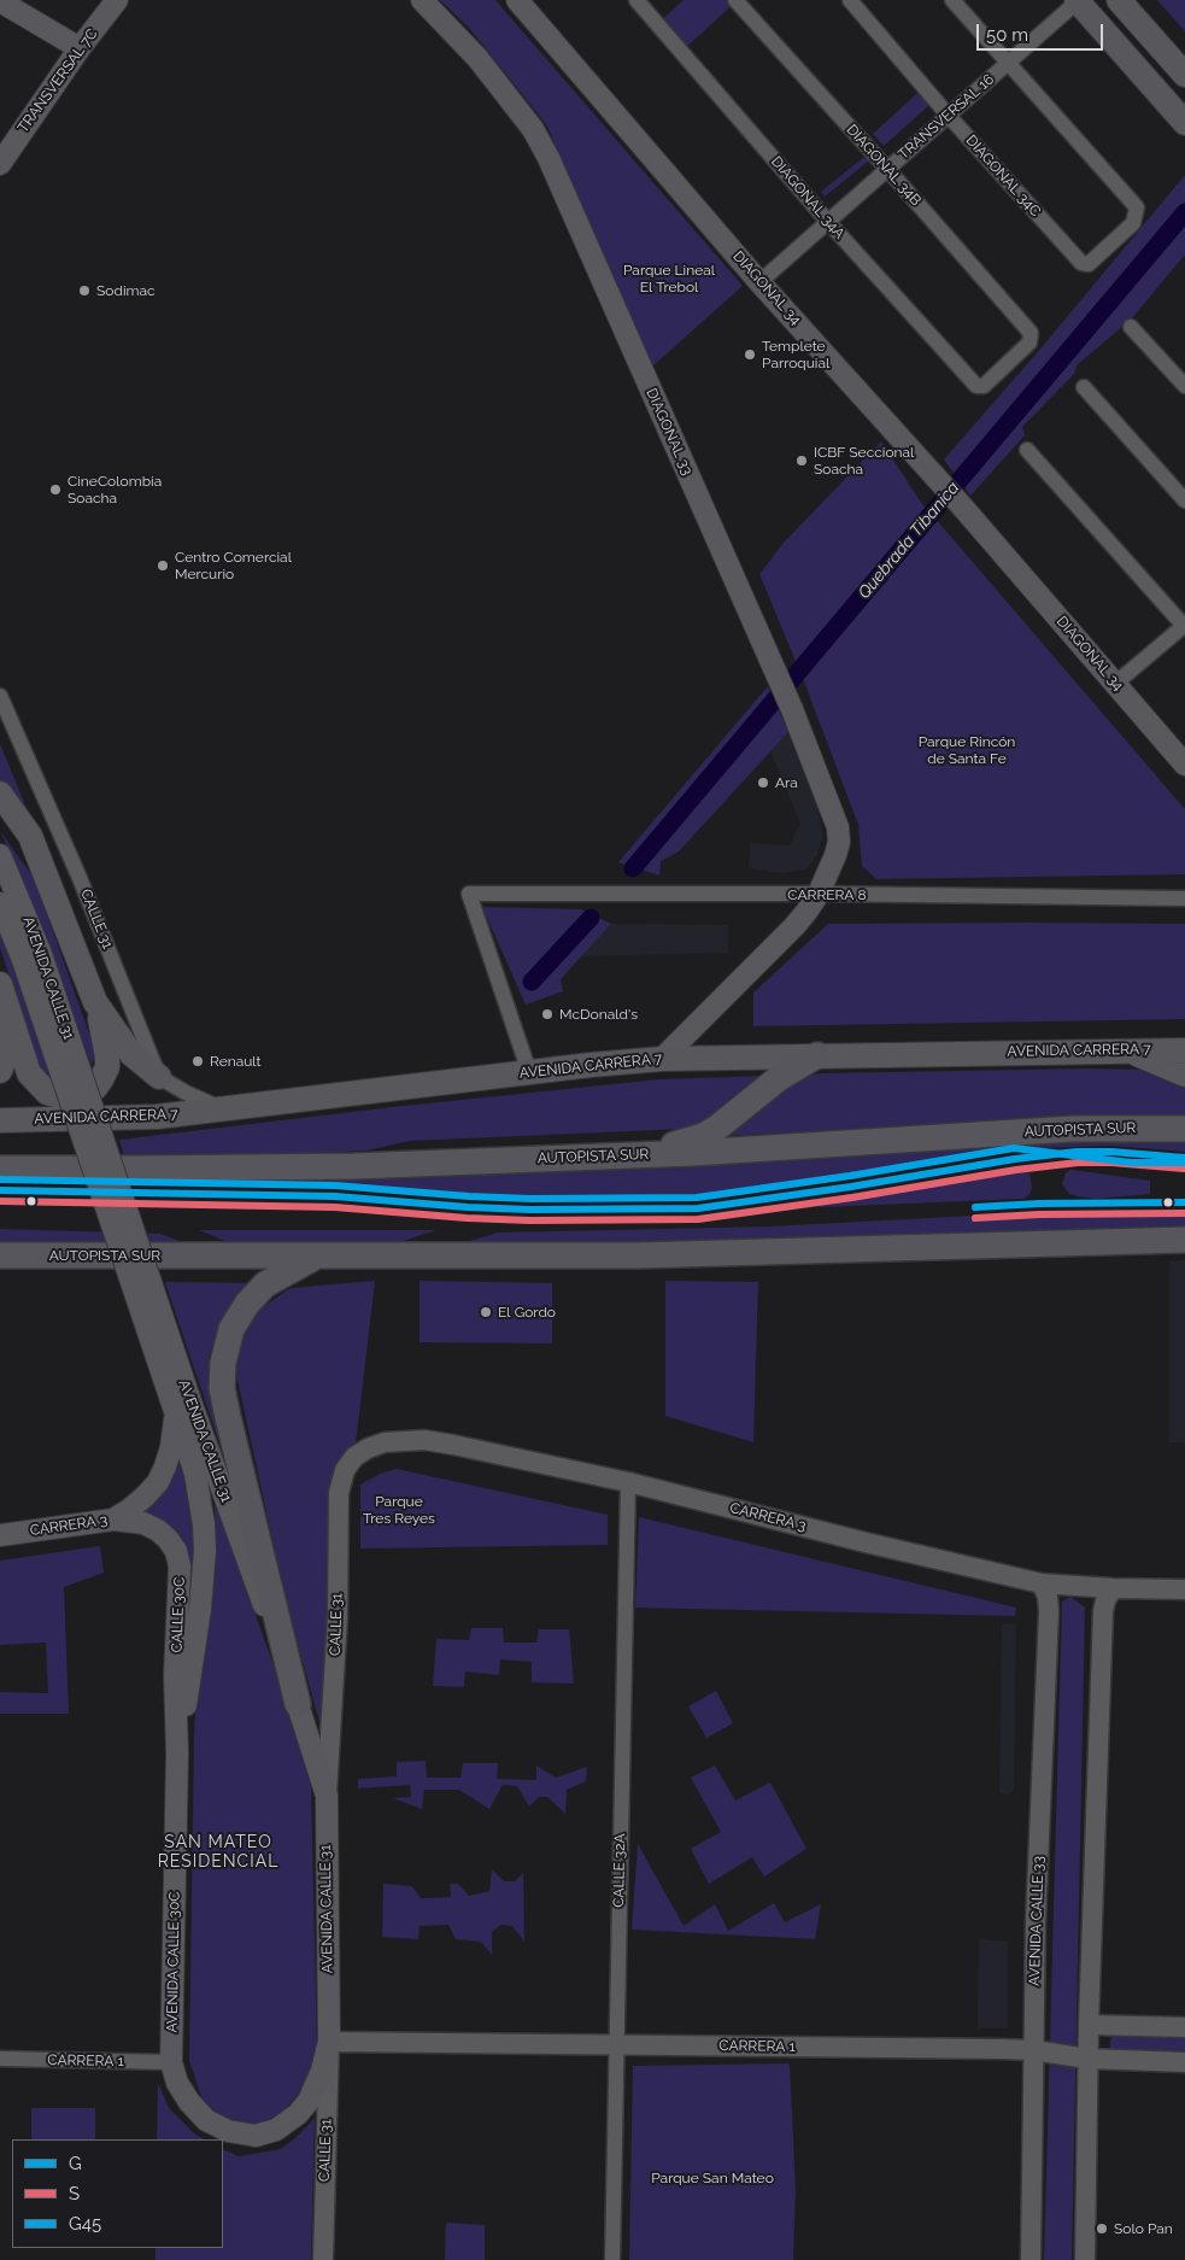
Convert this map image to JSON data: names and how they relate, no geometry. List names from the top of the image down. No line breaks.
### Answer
{"streets":{"highway":["AUTOPISTA SUR"],"main road":["TRANSVERSAL 7C","DIAGONAL 34","DIAGONAL 33","AVENIDA CALLE 31","AVENIDA CARRERA 7","CARRERA 3","CALLE 30C","AVENIDA CALLE 30C"],"street":["TRANSVERSAL 16","DIAGONAL 34B","DIAGONAL 34C","DIAGONAL 34A","CARRERA 8","CALLE 31","CALLE 32A","AVENIDA CALLE 33","CARRERA 1"]},"crossings":[["TRANSVERSAL 16","DIAGONAL 34B"],["TRANSVERSAL 16","DIAGONAL 34C"],["TRANSVERSAL 16","DIAGONAL 34A"],["TRANSVERSAL 16","DIAGONAL 34"],["DIAGONAL 34B","DIAGONAL 34A"],["DIAGONAL 33","CARRERA 8"],["DIAGONAL 33","AVENIDA CARRERA 7"],["CARRERA 8","AVENIDA CARRERA 7"],["CALLE 31","AVENIDA CALLE 31"],["CALLE 31","CARRERA 3"],["CALLE 31","CARRERA 1"],["AVENIDA CALLE 31","CARRERA 3"],["AVENIDA CALLE 31","CALLE 30C"],["AVENIDA CALLE 31","AVENIDA CALLE 30C"],["AVENIDA CALLE 31","CARRERA 1"],["CARRERA 3","CALLE 30C"],["CARRERA 3","CALLE 32A"],["CARRERA 3","AVENIDA CALLE 33"],["CALLE 30C","AVENIDA CALLE 30C"],["CALLE 32A","CARRERA 1"],["AVENIDA CALLE 33","CARRERA 1"],["AVENIDA CALLE 30C","CARRERA 1"]],"districts":["SAN MATEO RESIDENCIAL"],"water":["Quebrada Tibaníca"],"parks":["Parque Lineal El Trebol","Parque Rincón de Santa Fe","Parque Tres Reyes","Parque San Mateo"],"places":["Sodimac","Templete Parroquial","ICBF Seccional Soacha","CineColombia Soacha","Centro Comercial Mercurio","Ara","McDonald's","Renault","El Gordo","Solo Pan"],"lines":["transit line G45","transit line G","transit line S"],"legend":["G","S","G45"],"scale_bar":"50 m"}
